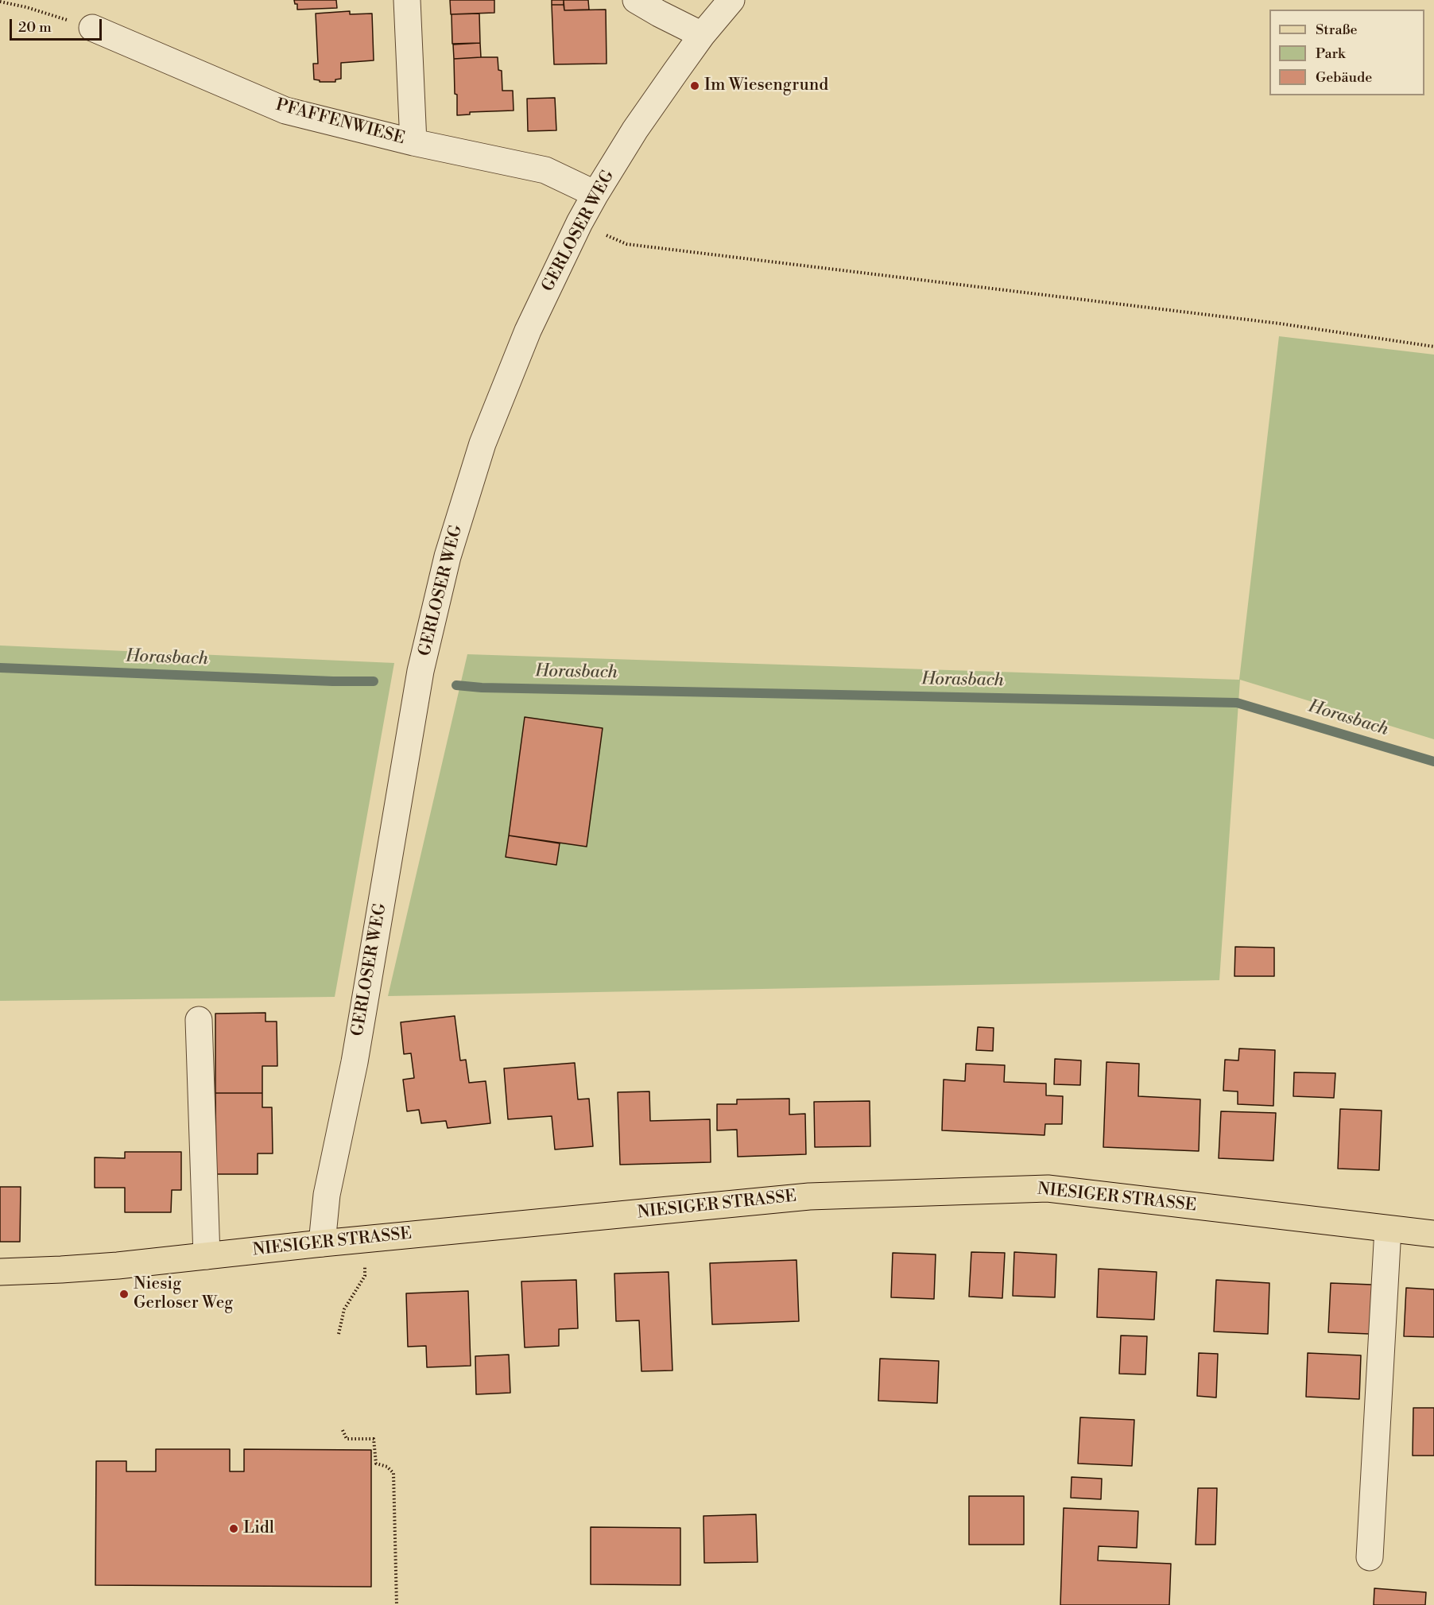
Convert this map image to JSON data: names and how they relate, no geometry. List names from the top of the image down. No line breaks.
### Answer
{"streets":{"main road":["NIESIGER STRASSE"],"street":["PFAFFENWIESE","GERLOSER WEG"]},"crossings":[["PFAFFENWIESE","GERLOSER WEG"],["GERLOSER WEG","NIESIGER STRASSE"]],"water":["Horasbach"],"places":["Im Wiesengrund","Niesig Gerloser Weg","Lidl"],"legend":["Straße","Park","Gebäude"],"scale_bar":"20 m"}
